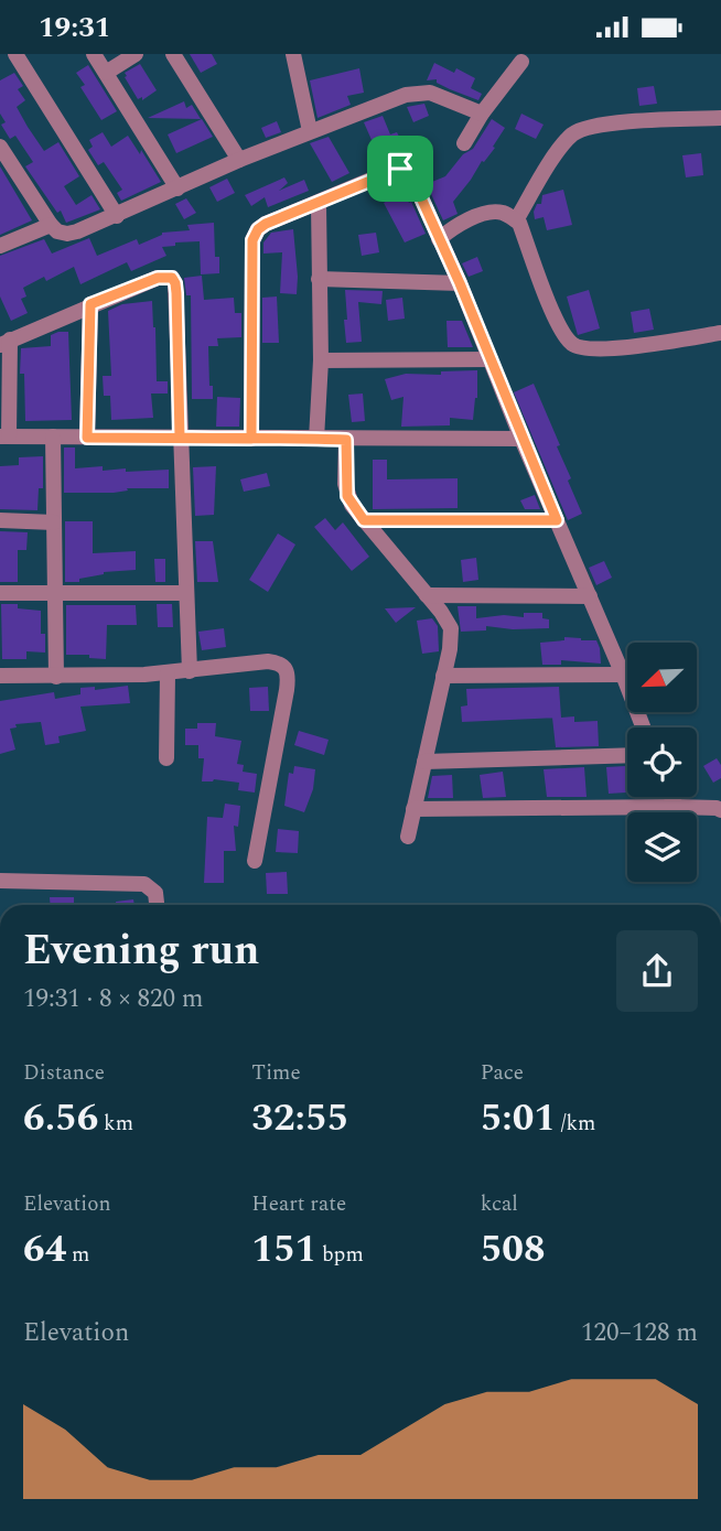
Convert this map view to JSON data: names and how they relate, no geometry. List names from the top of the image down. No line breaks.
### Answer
{"north":"bottom left","page":{"status":"19:31","heading":["Evening run","19:31 · 8 × 820 m"],"stats":[["Distance","6.56 km"],["Time","32:55"],["Pace","5:01 /km"],["Elevation","64 m"],["Heart rate","151 bpm"],["kcal","508"]],"chart":["Elevation","120–128 m"]}}
